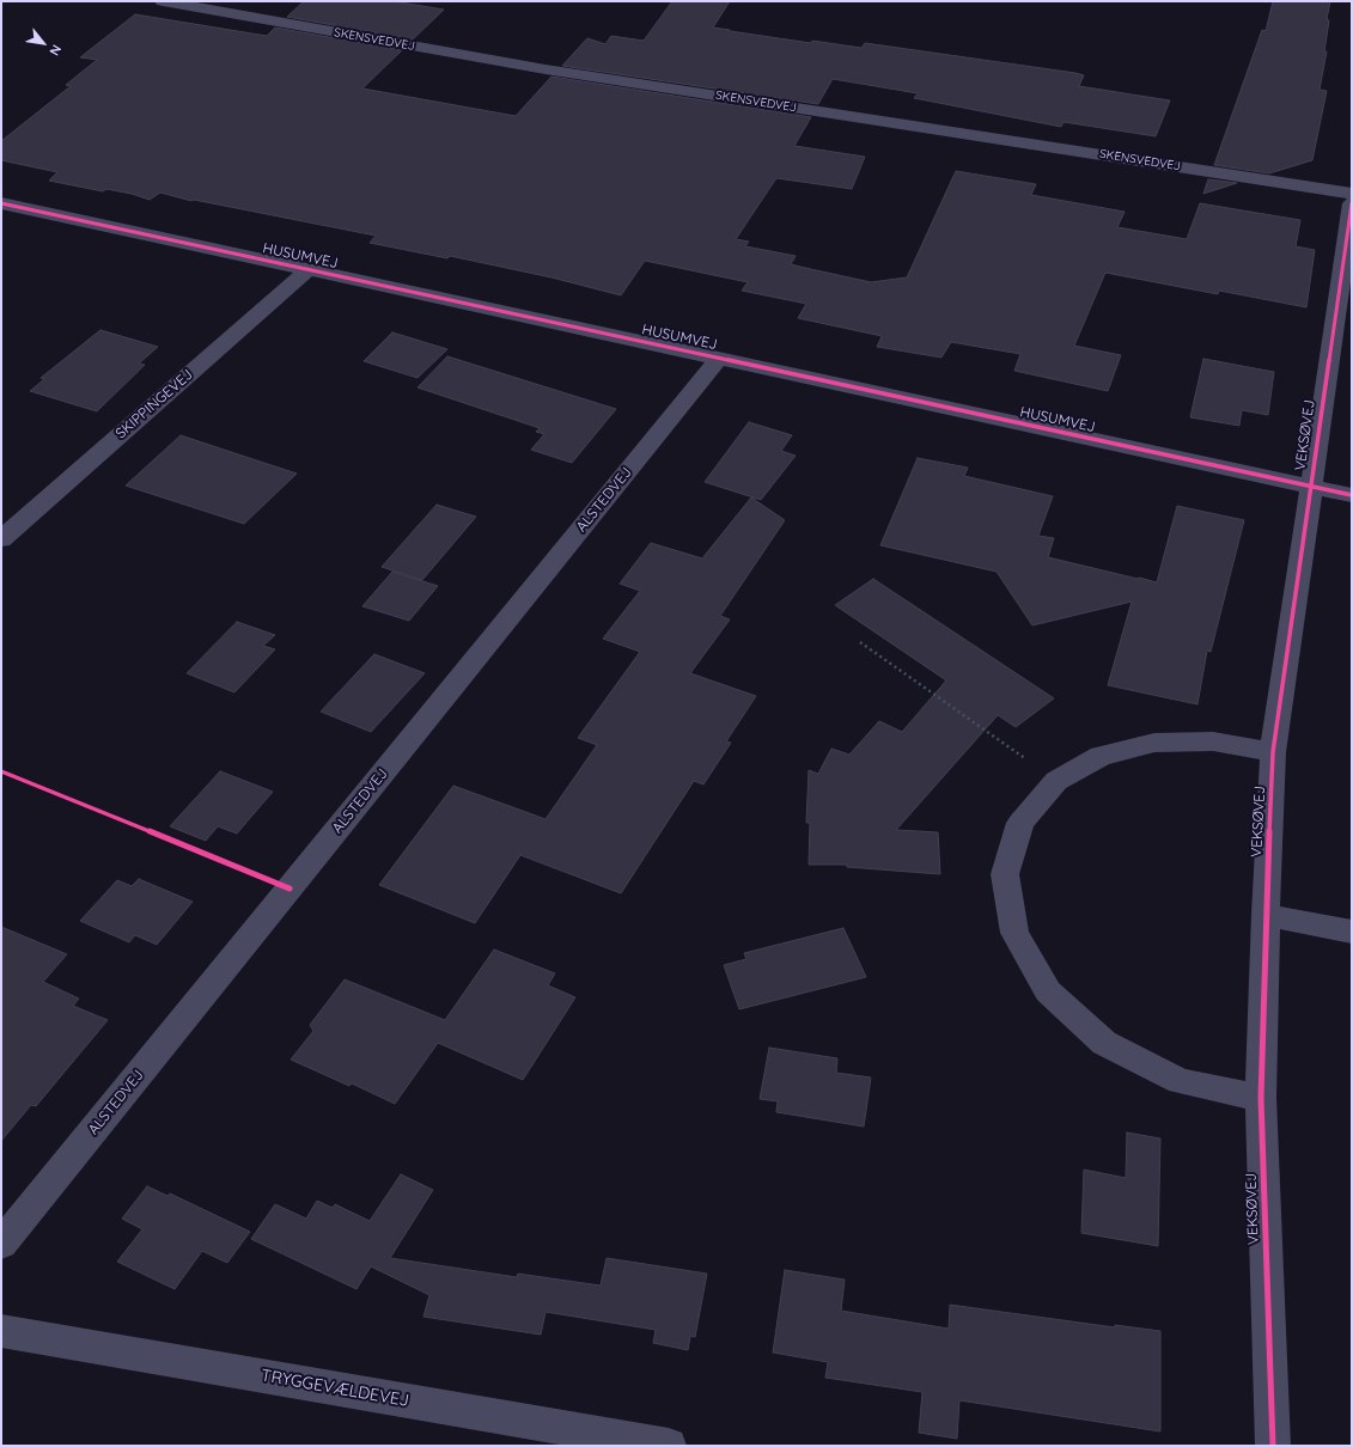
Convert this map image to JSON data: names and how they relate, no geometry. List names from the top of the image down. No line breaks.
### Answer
{"streets":{"street":["SKENSVEDVEJ","HUSUMVEJ","SKIPPINGEVEJ","VEKSØVEJ","ALSTEDVEJ","TRYGGEVÆLDEVEJ"]},"crossings":[["HUSUMVEJ","SKIPPINGEVEJ"],["HUSUMVEJ","VEKSØVEJ"],["HUSUMVEJ","ALSTEDVEJ"]],"north":"bottom right"}
